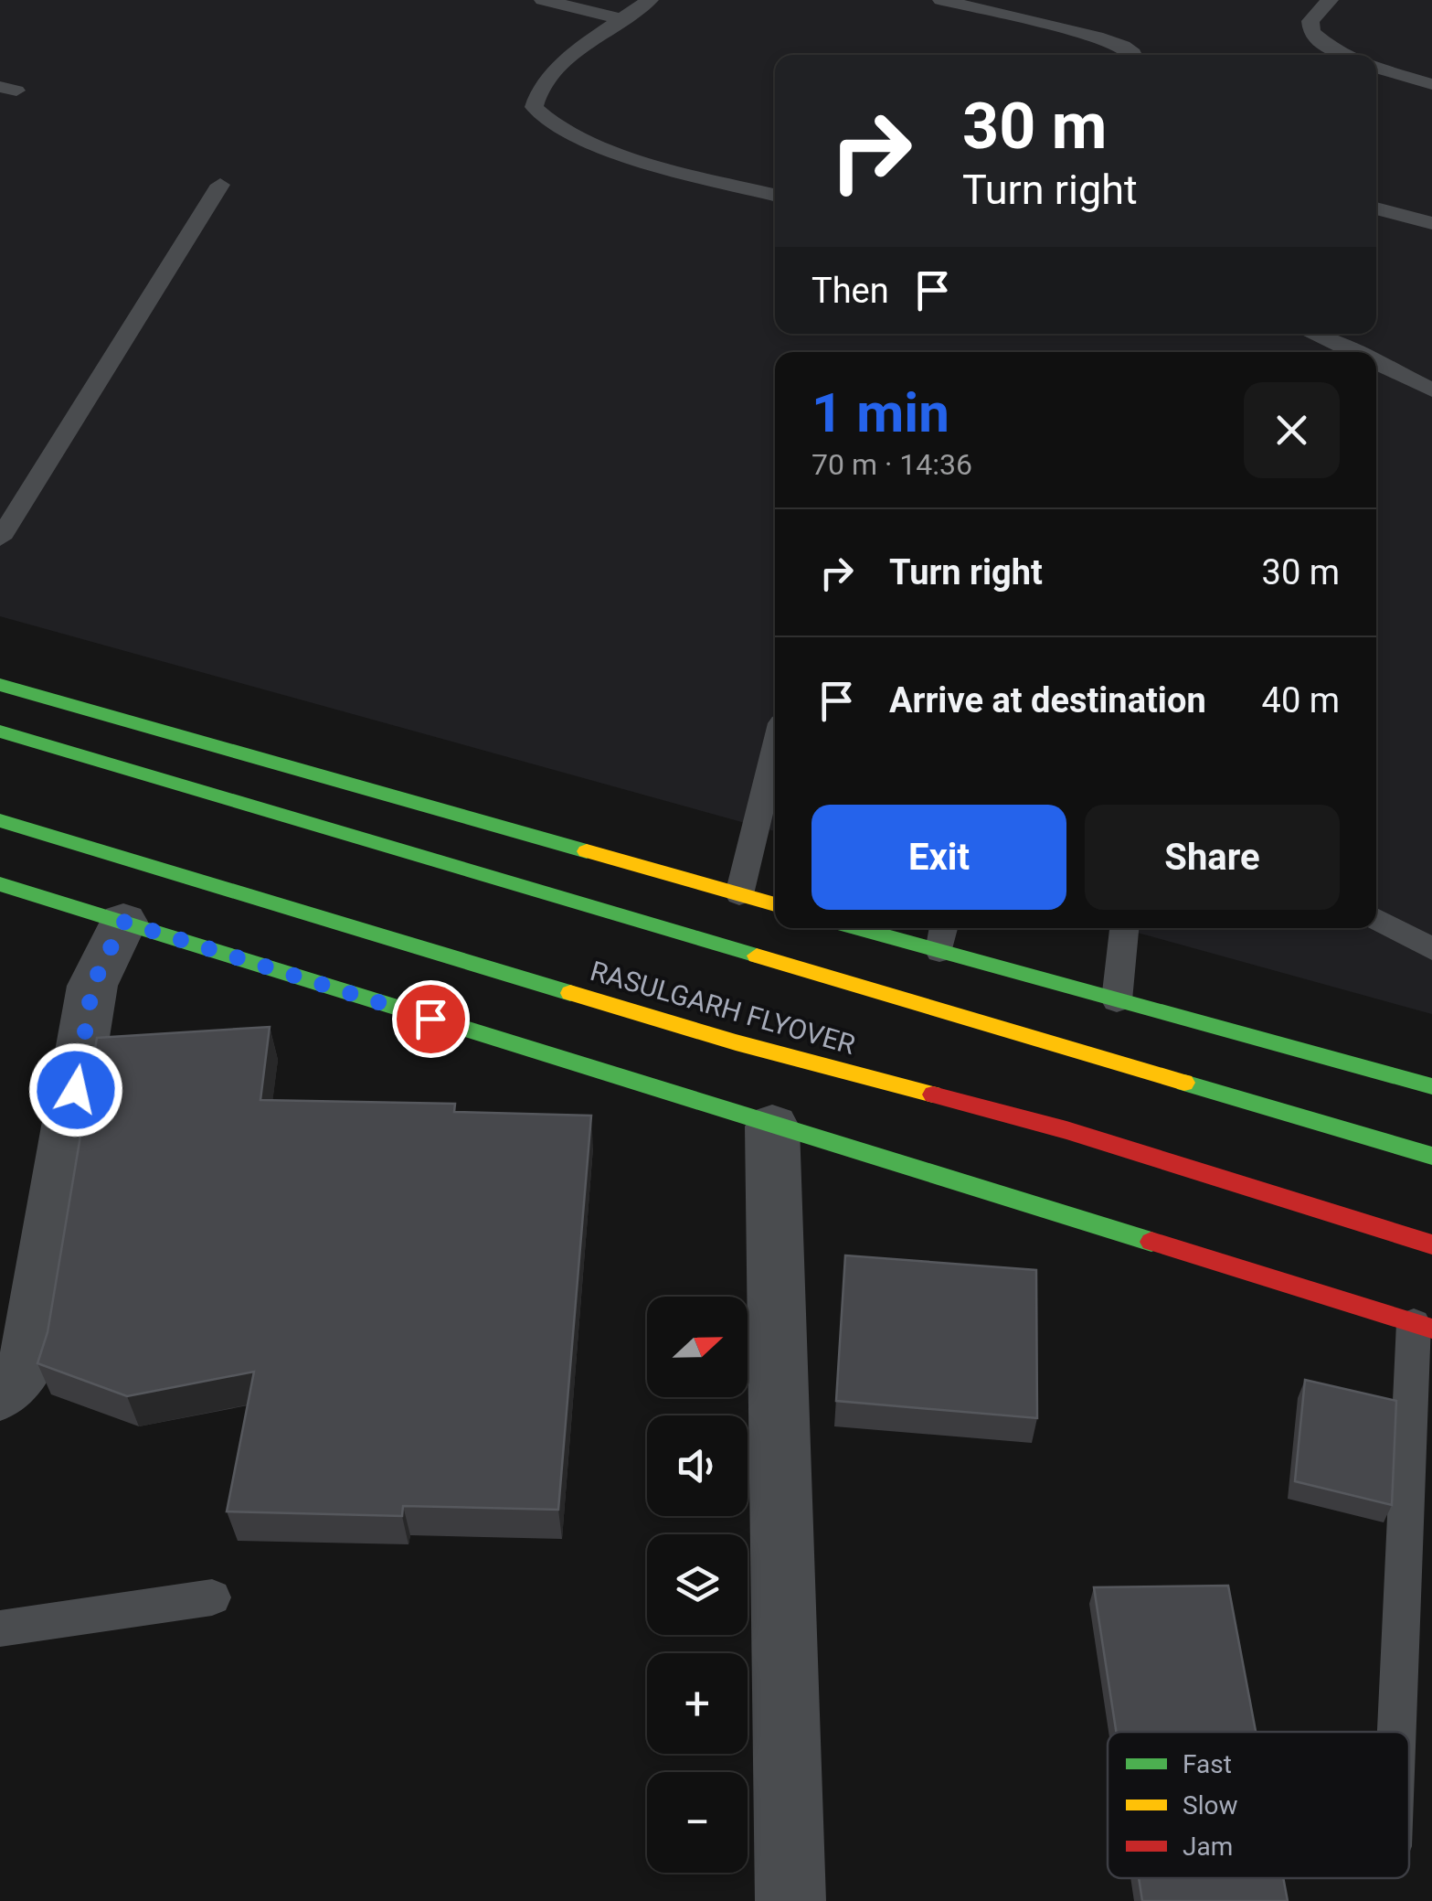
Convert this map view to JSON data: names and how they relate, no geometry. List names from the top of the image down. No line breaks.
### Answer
{"streets":{"main road":["RASULGARH FLYOVER"]},"legend":["Fast","Slow","Jam"],"north":"right","page":{"turn":["30 m","Turn right"],"then":"Then","heading":["1 min","70 m · 14:36"],"list":[{"name":"Turn right","value":"30 m"},{"name":"Arrive at destination","value":"40 m"}],"buttons":["Exit","Share"],"map_buttons":["+","−"]}}
